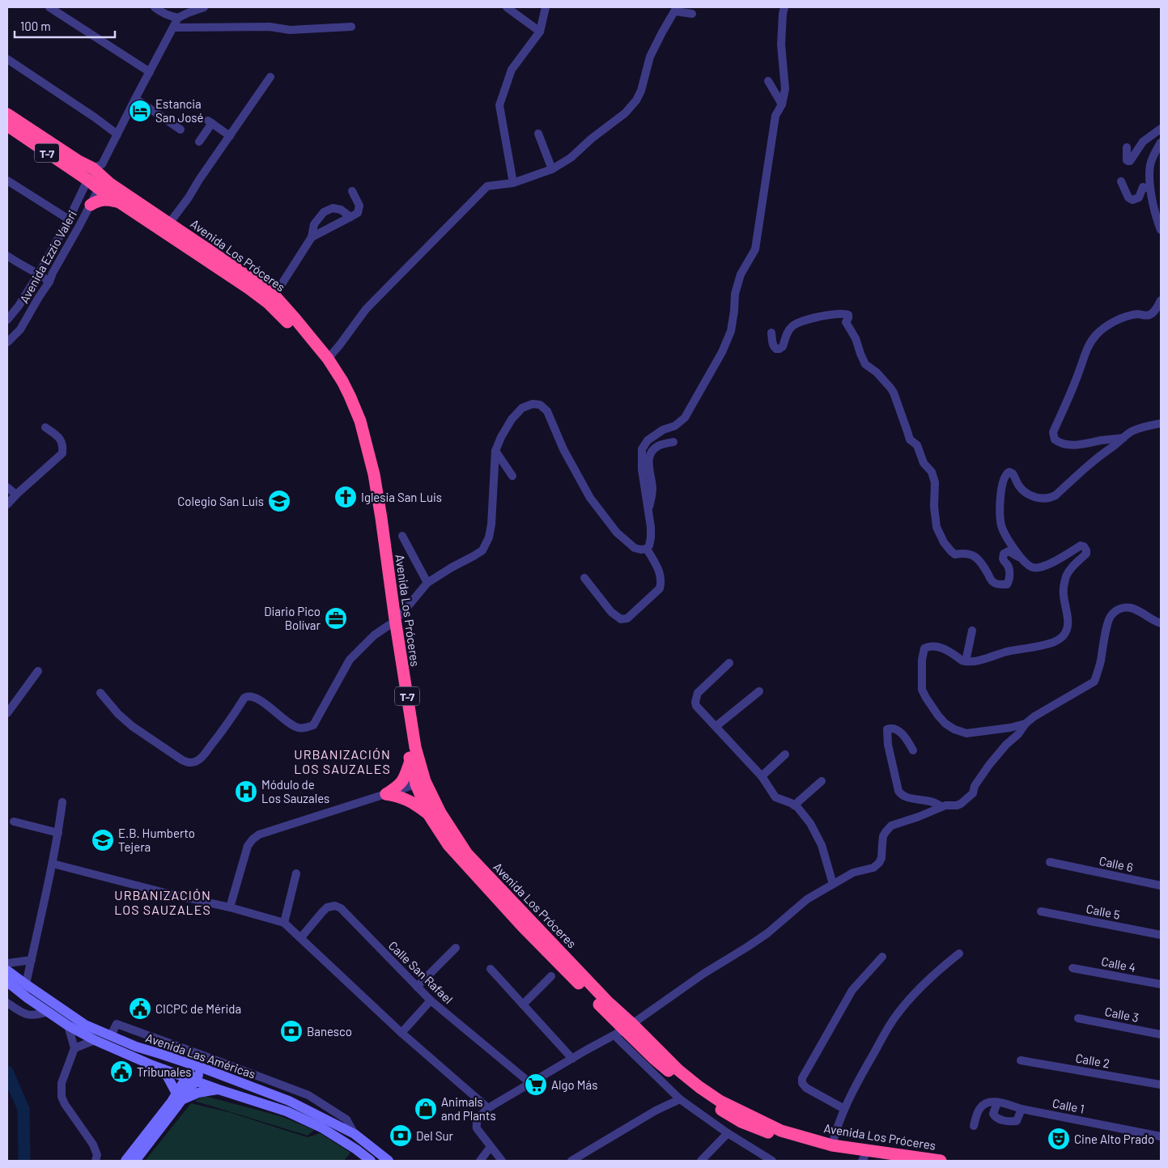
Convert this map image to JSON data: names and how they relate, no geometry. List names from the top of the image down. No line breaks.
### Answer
{"streets":{"highway":["T-7","Avenida Los Próceres"],"street":["Avenida Ezzio Valeri","Calle 6","Calle 5","Calle 4","Calle San Rafael","Calle 3","Avenida Las Américas","Calle 2","Calle 1"]},"crossings":[["T-7","Avenida Los Próceres"],["Avenida Los Próceres","Avenida Ezzio Valeri"]],"districts":["URBANIZACIÓN LOS SAUZALES","URBANIZACIÓN LOS SAUZALES"],"places":{"hotel":["Estancia San José"],"church":["Iglesia San Luis"],"school or university":["Colegio San Luis","E.B. Humberto Tejera"],"office":["Diario Pico Bolívar"],"hospital":["Módulo de Los Sauzales"],"public building":["CICPC de Mérida","Tribunales"],"bank":["Banesco","Del Sur"],"supermarket":["Algo Más"],"shop":["Animals and Plants"],"theatre":["Cine Alto Prado"]},"scale_bar":"100 m"}
